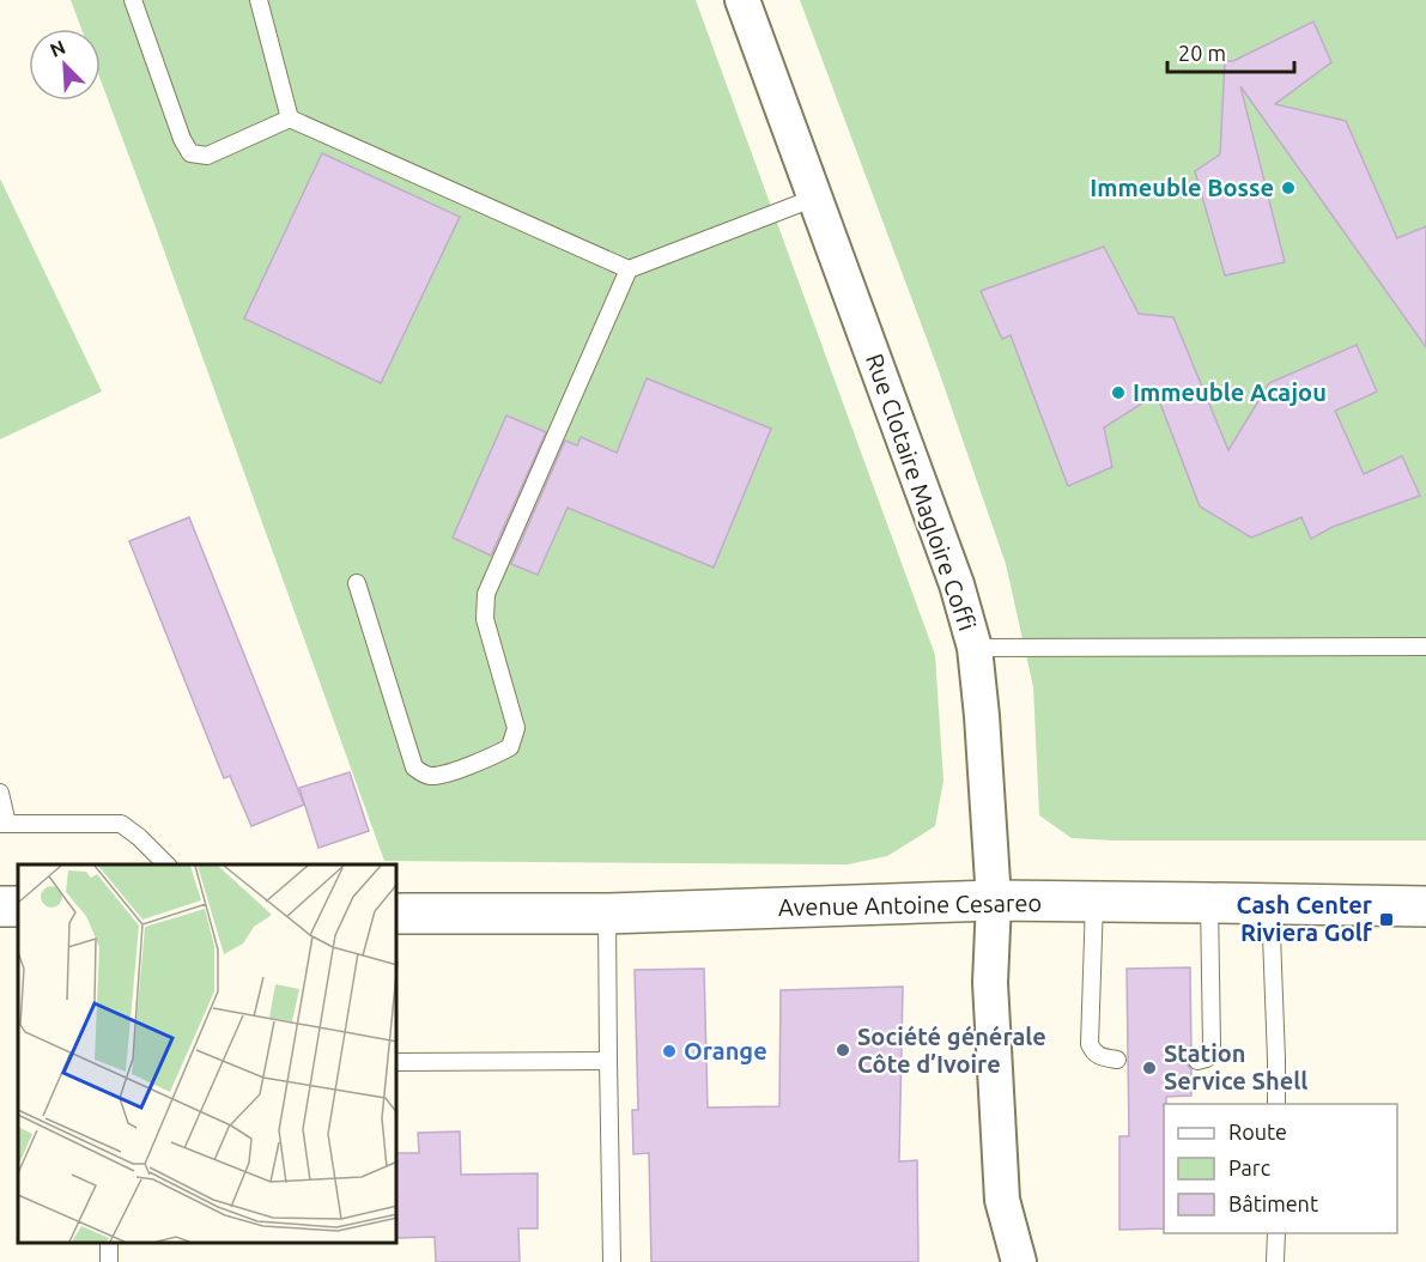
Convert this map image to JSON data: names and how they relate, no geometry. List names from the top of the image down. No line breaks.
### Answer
{"streets":{"street":["Rue Clotaire Magloire Coffi","Avenue Antoine Cesareo"]},"crossings":[["Rue Clotaire Magloire Coffi","Avenue Antoine Cesareo"]],"places":{"other":["Immeuble Bosse","Immeuble Acajou","Société générale Côte d’Ivoire","Orange","Station Service Shell"],"transit":["Cash Center Riviera Golf"]},"legend":["Route","Parc","Bâtiment"],"scale_bar":"20 m","north":"top left"}
